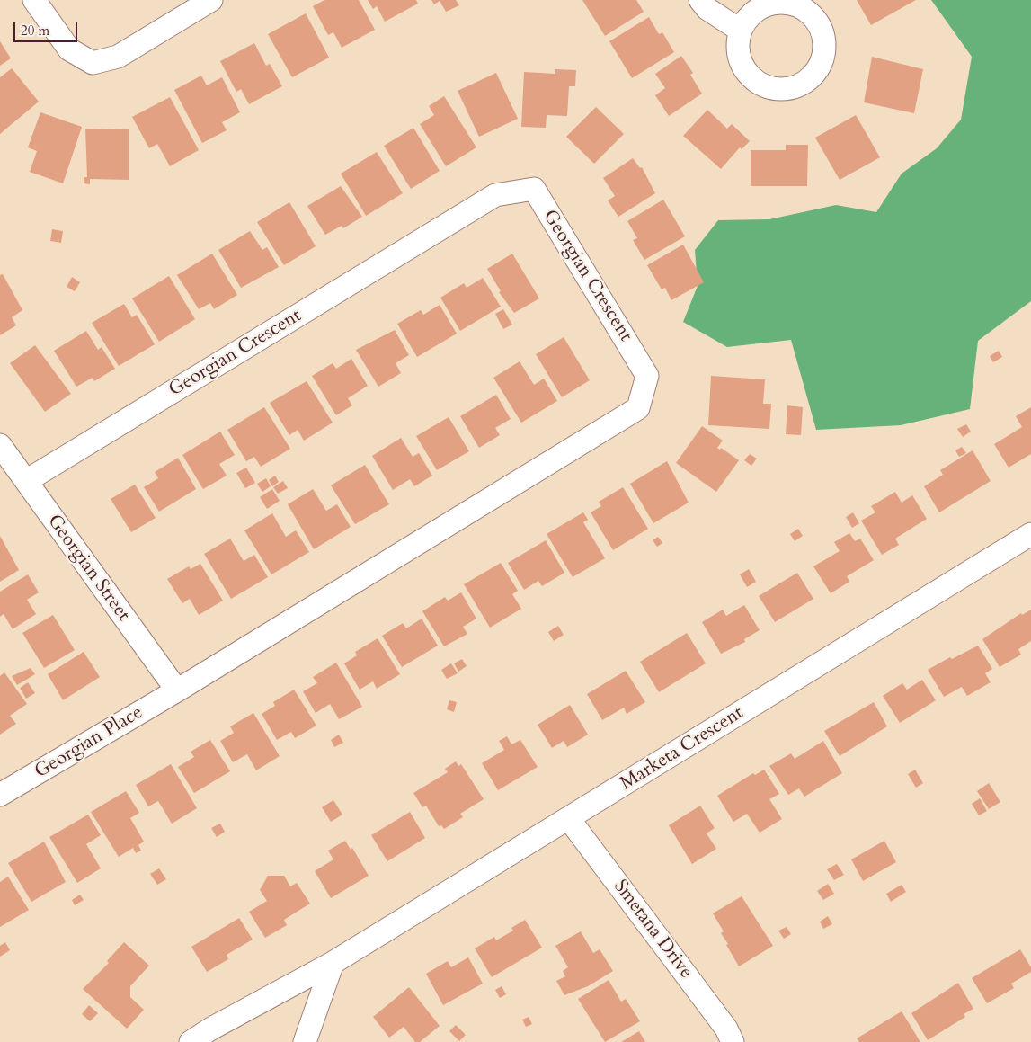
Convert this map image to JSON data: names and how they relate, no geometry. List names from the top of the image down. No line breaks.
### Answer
{"streets":{"street":["Georgian Crescent","Georgian Street","Georgian Place","Marketa Crescent","Smetana Drive"]},"crossings":[["Georgian Crescent","Georgian Street"],["Georgian Crescent","Georgian Place"],["Georgian Street","Georgian Place"],["Marketa Crescent","Smetana Drive"]],"scale_bar":"20 m"}
